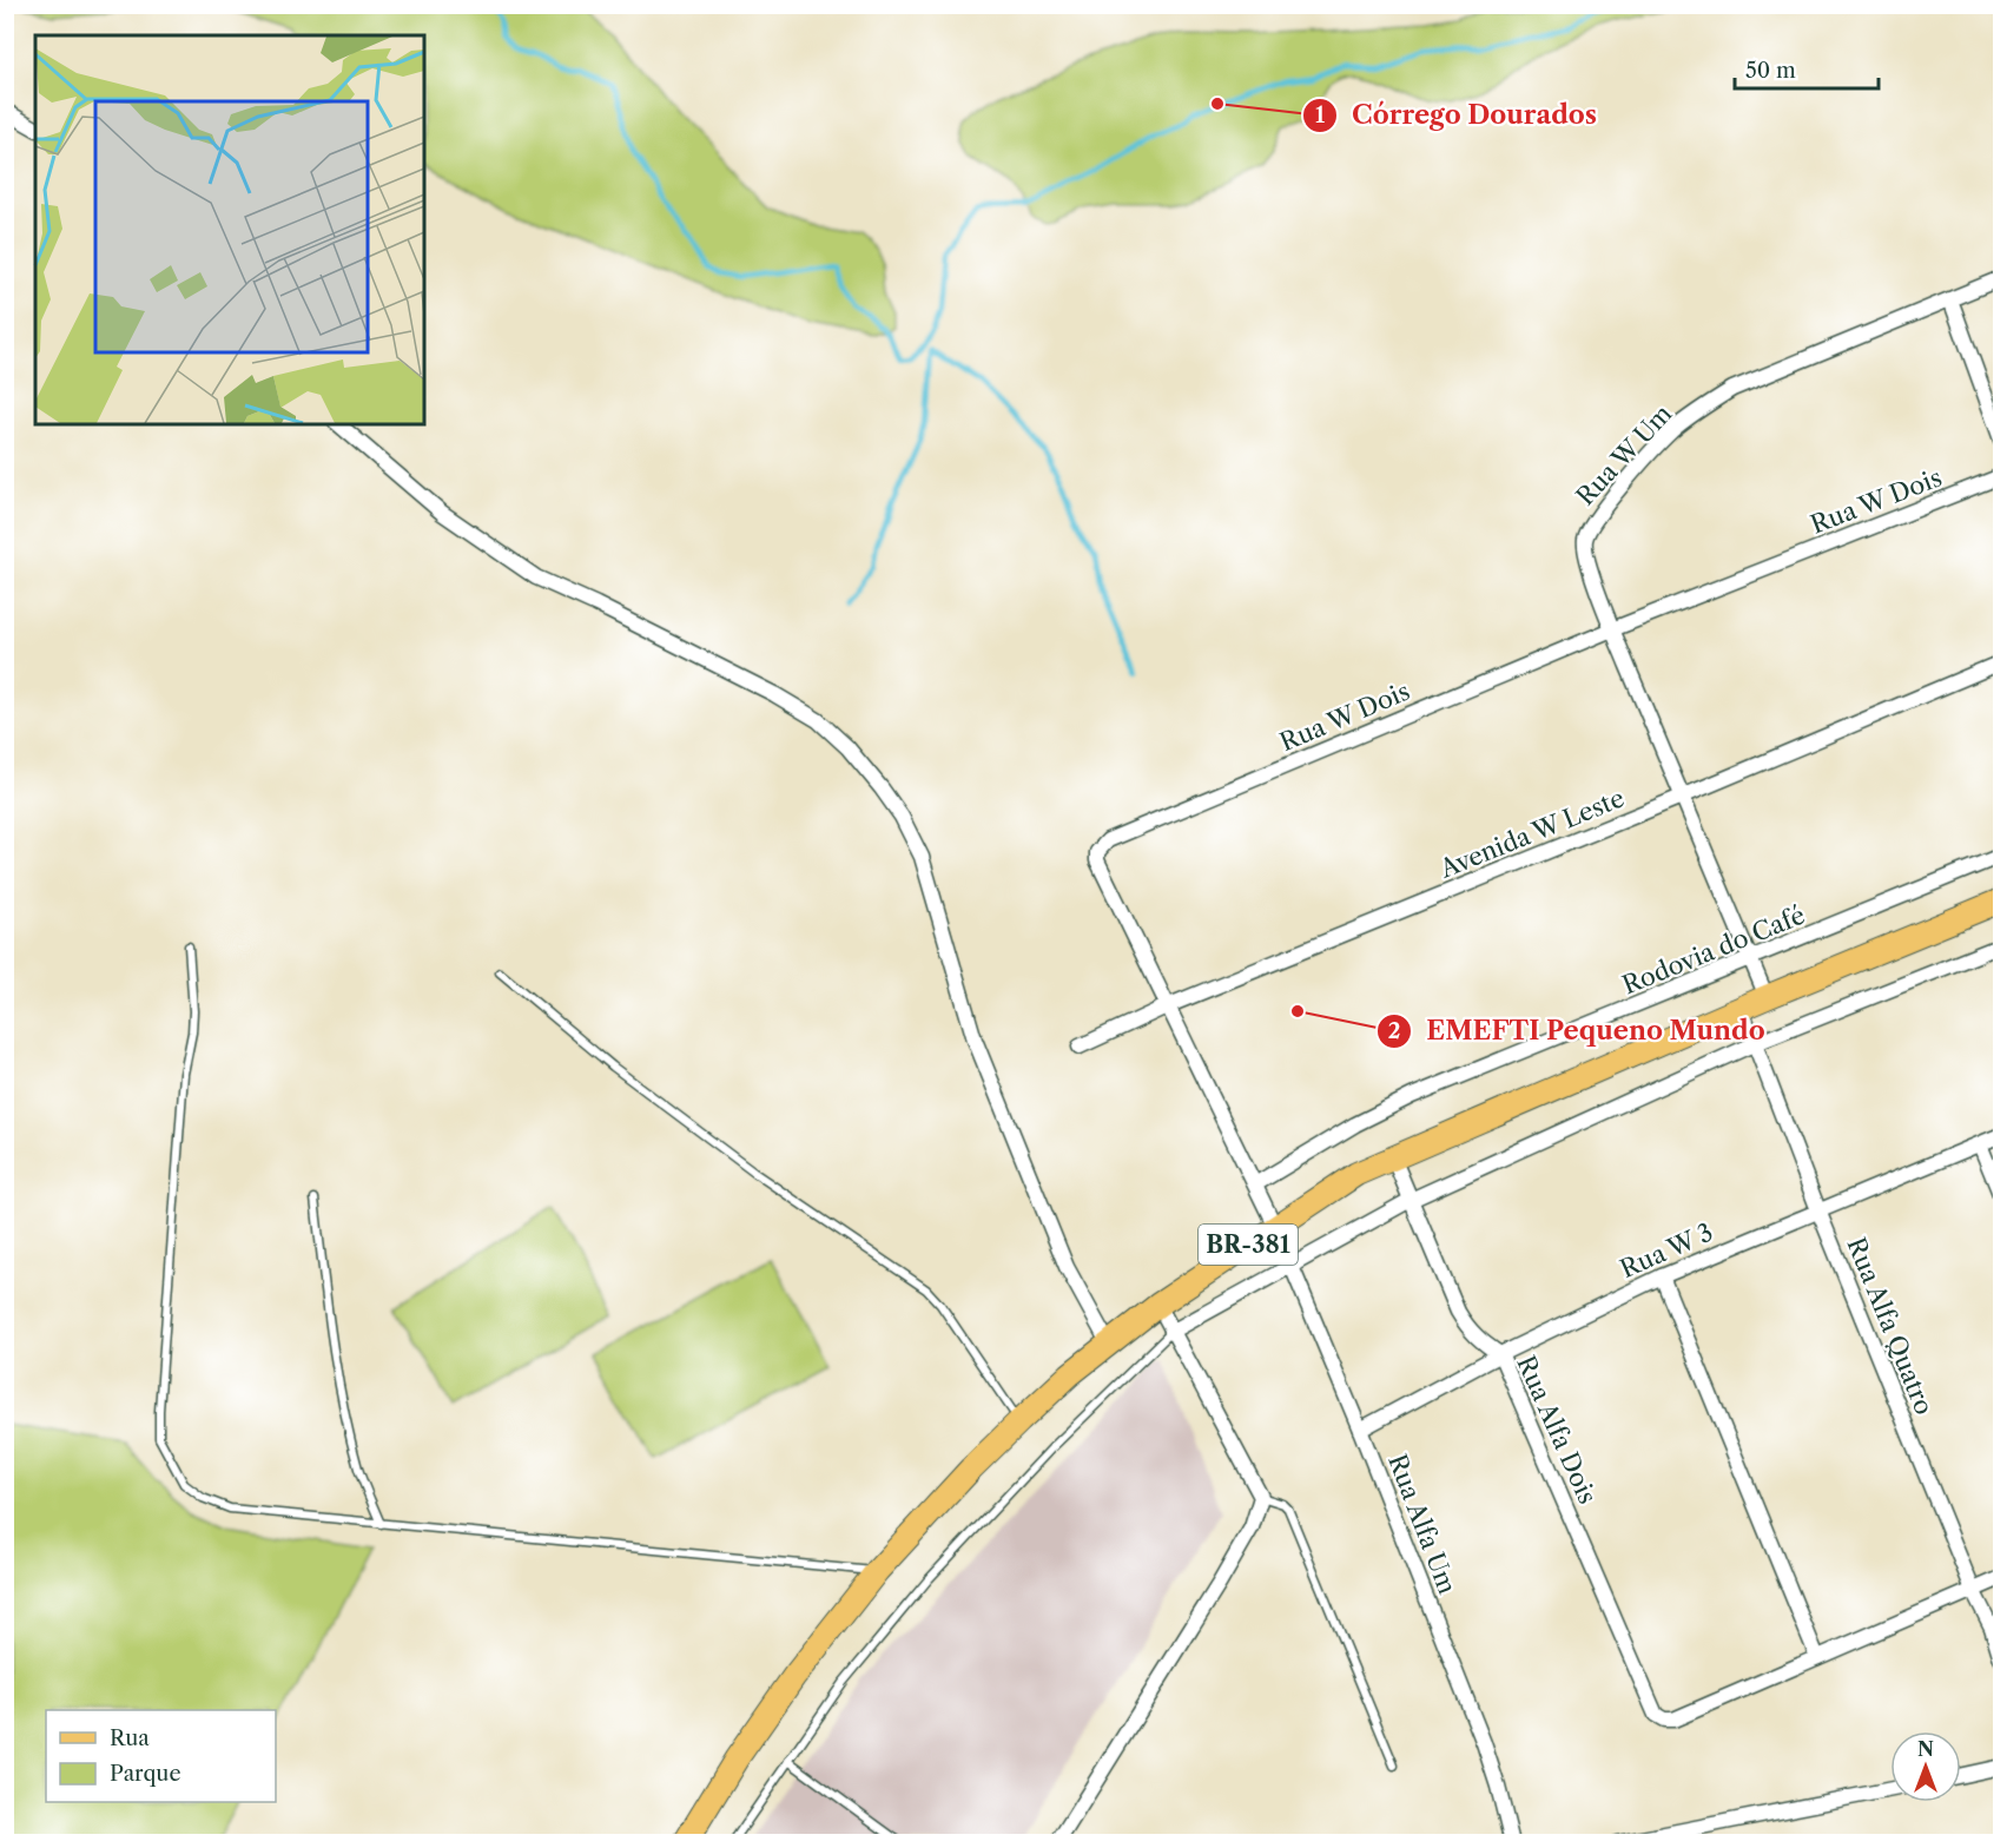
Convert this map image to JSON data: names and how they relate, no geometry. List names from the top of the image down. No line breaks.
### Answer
{"streets":{"main road":["BR-381"],"street":["Rua W Um","Rua W Dois","Avenida W Leste","Rodovia do Café","Rua W 3","Rua Alfa Quatro","Rua Alfa Dois","Rua Alfa Um"]},"crossings":[["Rua W Um","Rua W Dois"],["Rua W Um","Avenida W Leste"],["Rua W Um","Rodovia do Café"],["Rua W Um","BR-381"],["Rua W Dois","Avenida W Leste"],["Rua W Dois","Rodovia do Café"],["Rua W Dois","BR-381"],["Rua W Dois","Rua Alfa Um"],["BR-381","Rua Alfa Quatro"],["BR-381","Rua Alfa Dois"],["BR-381","Rua Alfa Um"],["Rua W 3","Rua Alfa Quatro"],["Rua W 3","Rua Alfa Dois"],["Rua W 3","Rua Alfa Um"]],"places":["Córrego Dourados","EMEFTI Pequeno Mundo"],"legend":["Rua","Parque"],"scale_bar":"50 m","north":"top"}
